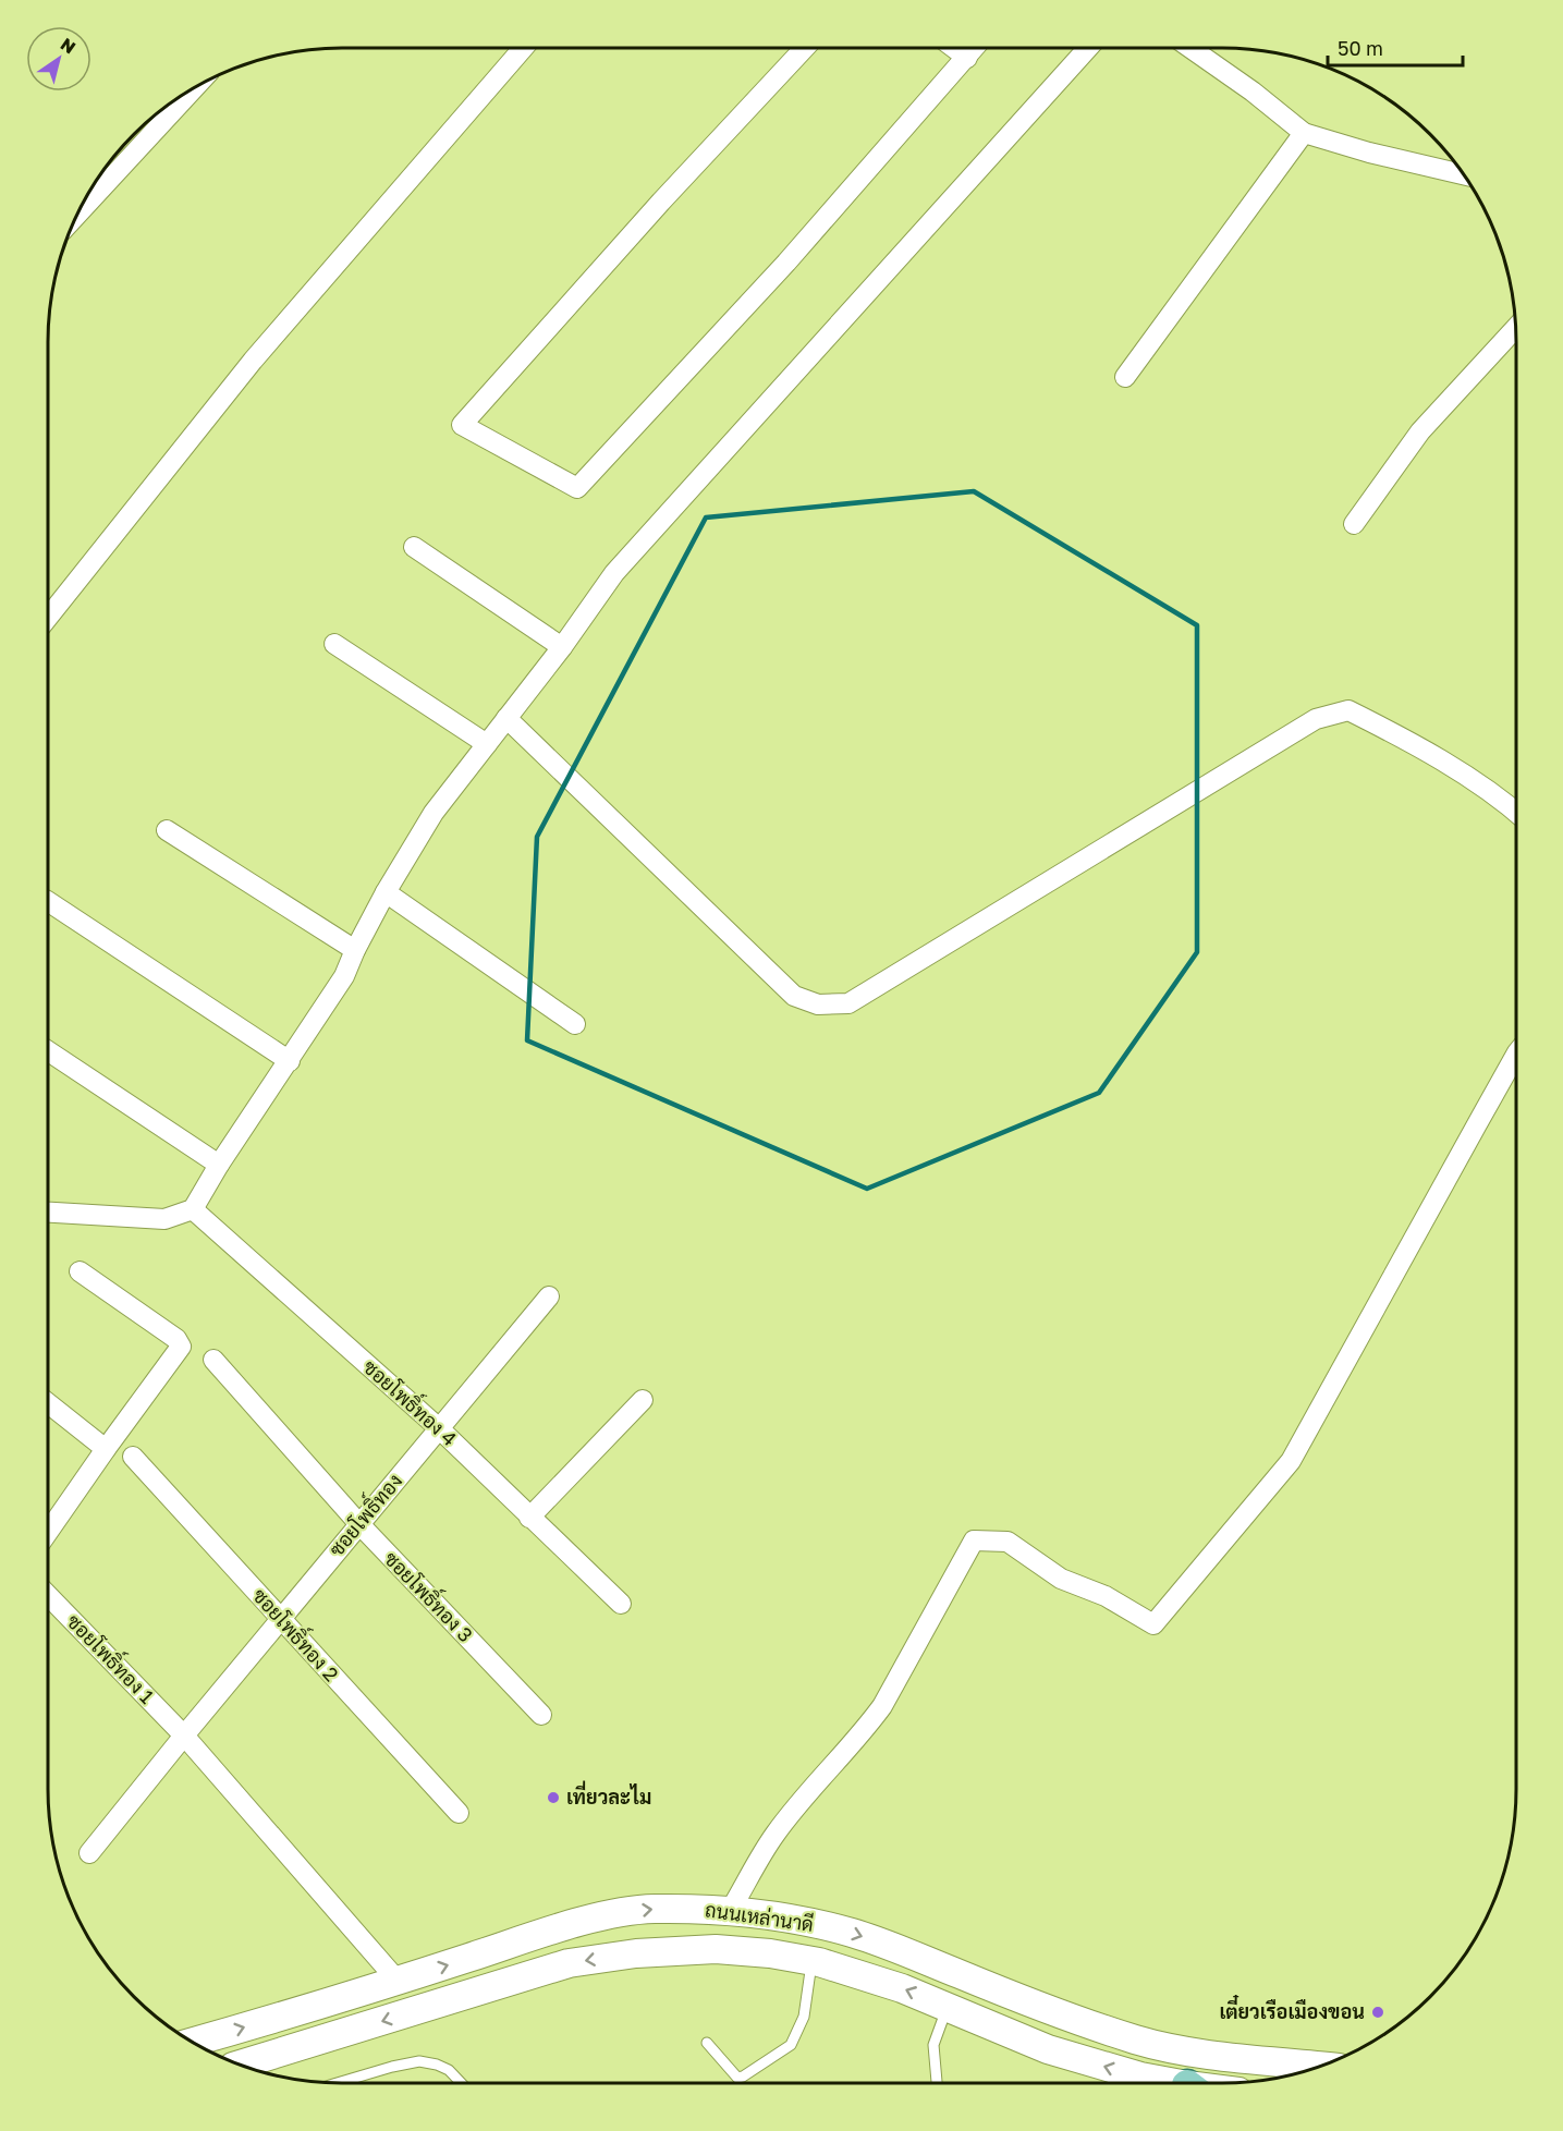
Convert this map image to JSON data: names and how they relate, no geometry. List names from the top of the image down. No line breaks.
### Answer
{"streets":{"main road":["ถนนเหล่านาดี"],"street":["ซอยโพธิ์ทอง 4","ซอยโพธิ์ทอง","ซอยโพธิ์ทอง 3","ซอยโพธิ์ทอง 2","ซอยโพธิ์ทอง 1"]},"crossings":[["ซอยโพธิ์ทอง 4","ซอยโพธิ์ทอง"],["ซอยโพธิ์ทอง","ซอยโพธิ์ทอง 3"],["ซอยโพธิ์ทอง","ซอยโพธิ์ทอง 2"],["ซอยโพธิ์ทอง","ซอยโพธิ์ทอง 1"]],"places":["เที่ยวละไม","เตี๋ยวเรือเมืองขอน"],"scale_bar":"50 m","north":"top right"}
